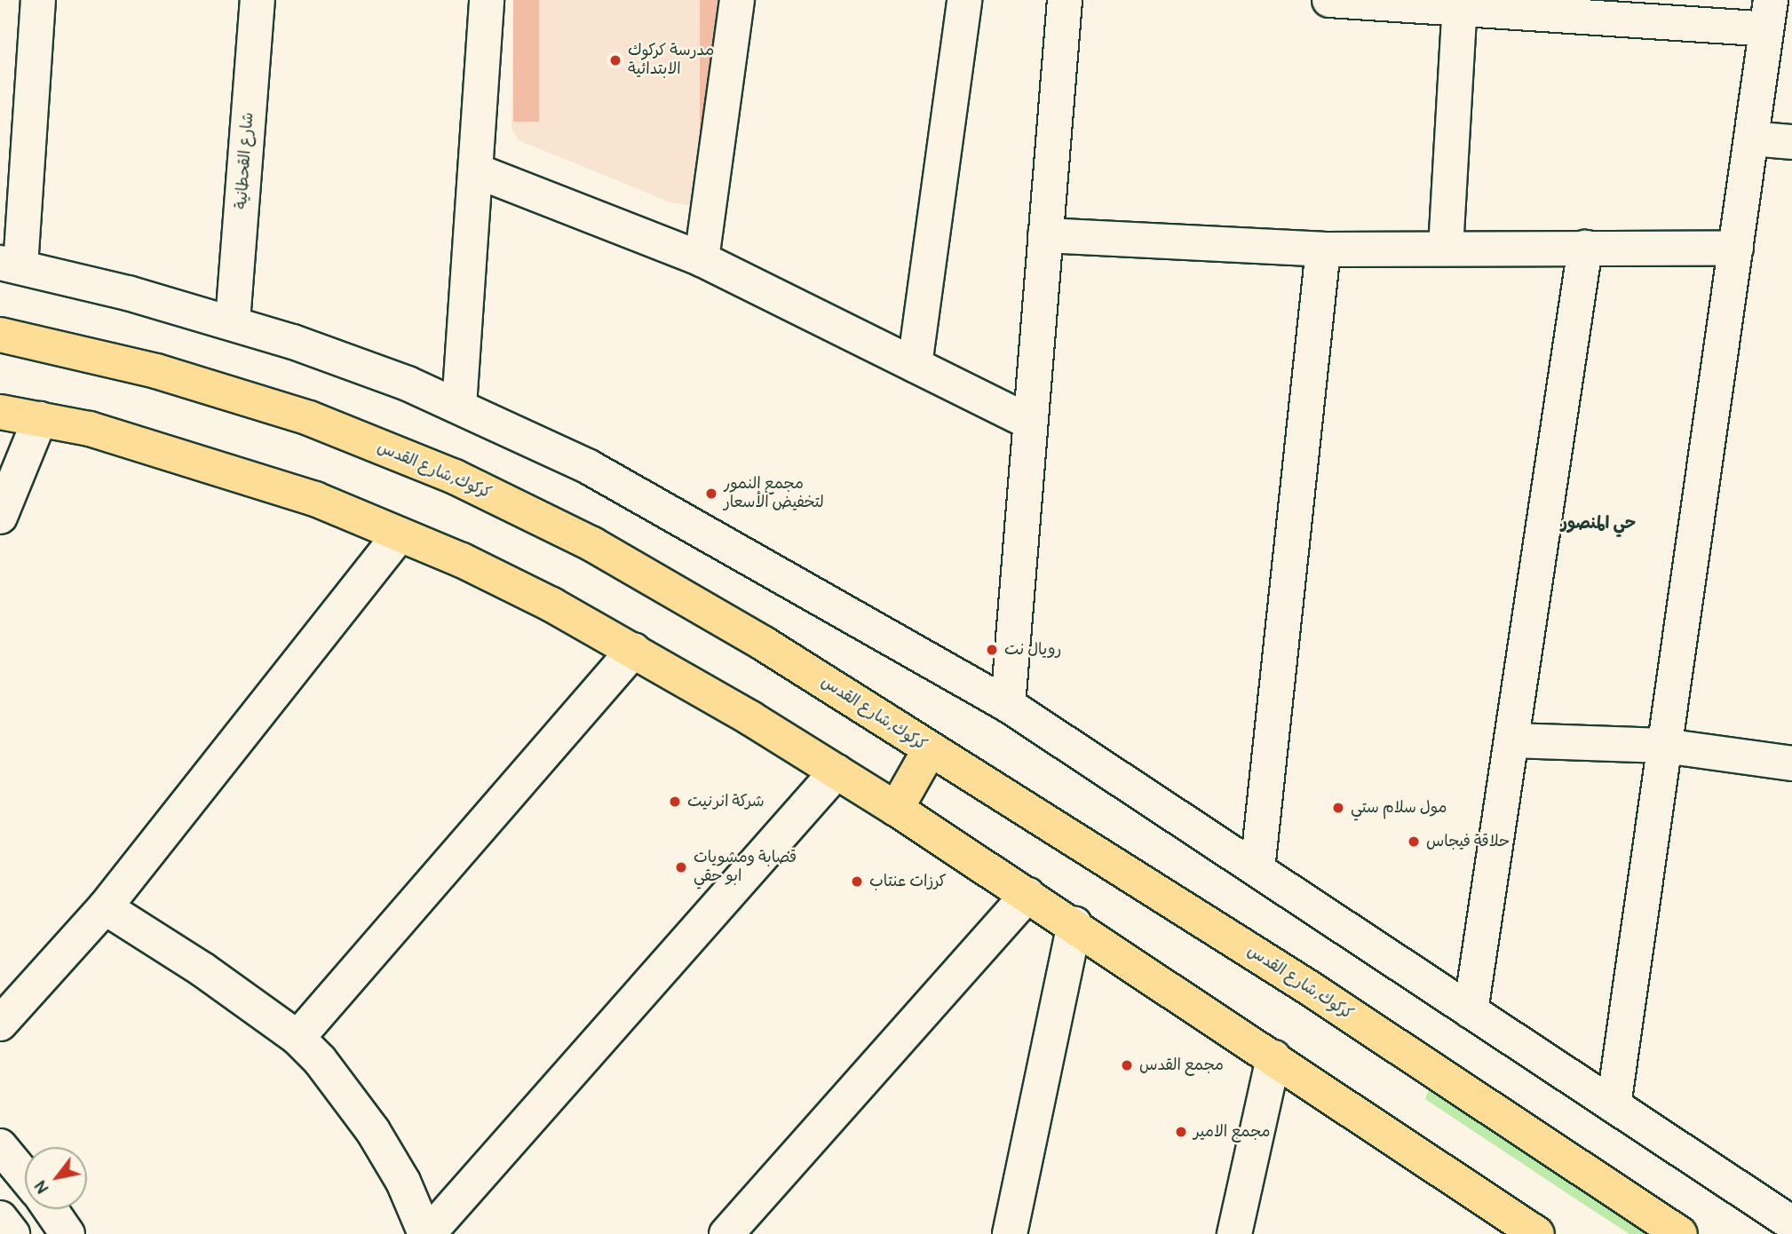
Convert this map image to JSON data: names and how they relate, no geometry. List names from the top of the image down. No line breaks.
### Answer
{"streets":{"main road":["كركوك,شارع القدس"],"street":["شارع القحطانية"]},"districts":["حي المنصور"],"places":["مدرسة كركوك الابتدائية","مجمع النمور لتخفيض الأسعار","رويال نت","شركة انرنيت","مول سلام ستي","حلاقة فيجاس","قصابة ومشويات ابو حقي","كرزات عنتاب","مجمع القدس","مجمع الامير"],"north":"bottom left"}
